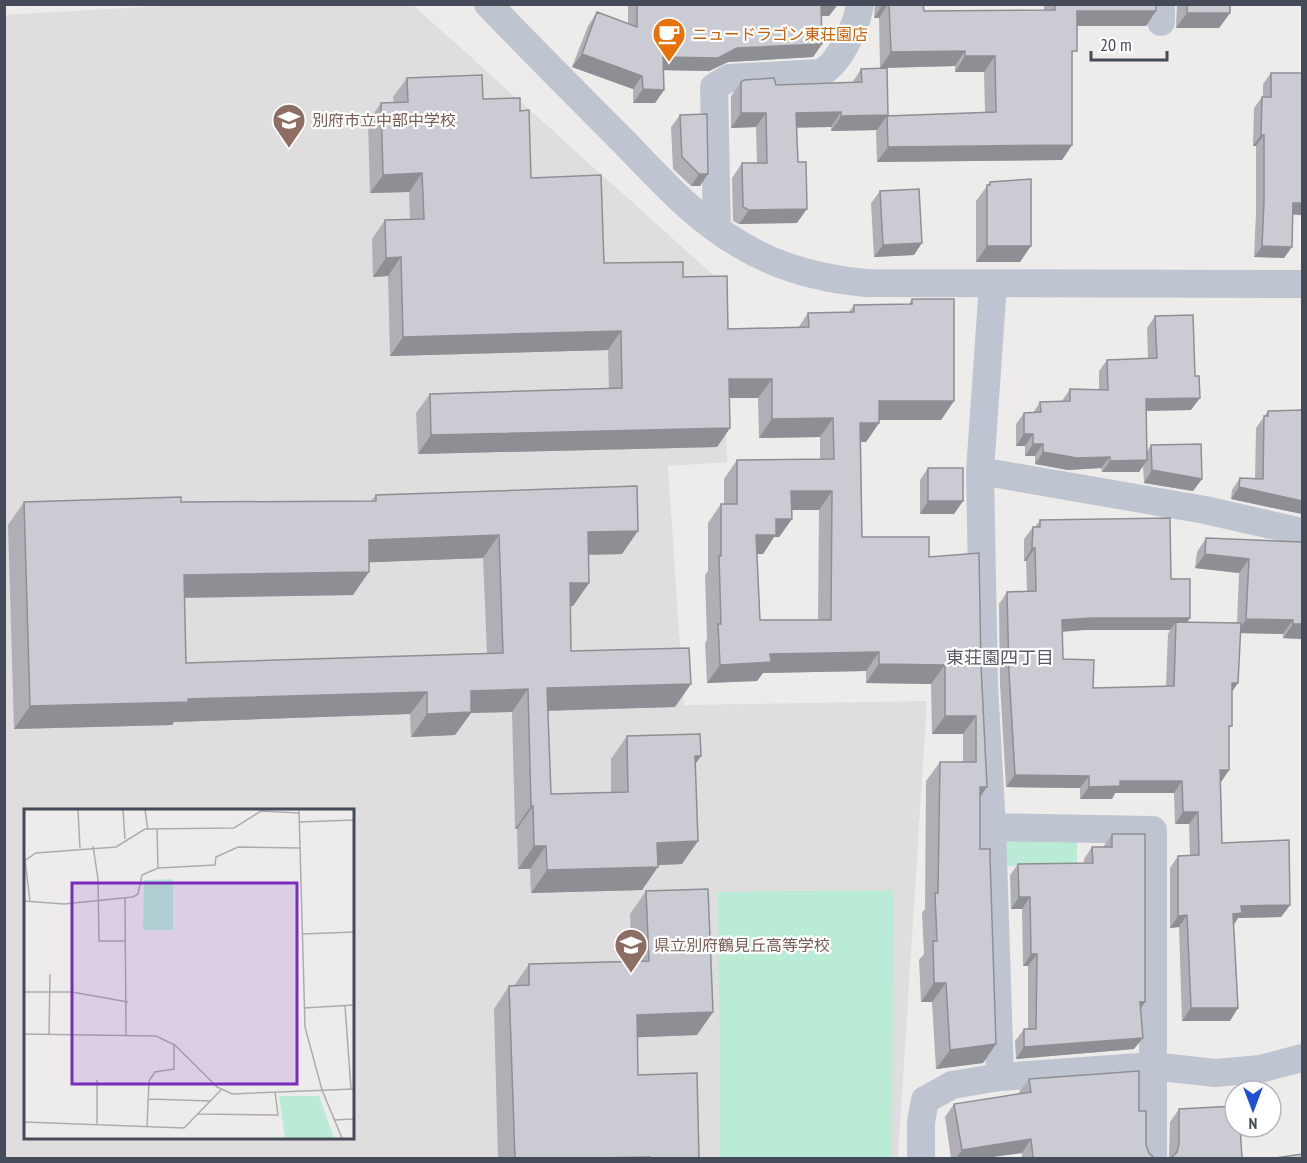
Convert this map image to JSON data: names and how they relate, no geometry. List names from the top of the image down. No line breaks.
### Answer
{"districts":["東荘園四丁目"],"places":{"cafe":["ニュードラゴン東荘園店"],"school or university":["別府市立中部中学校","県立別府鶴見丘高等学校"]},"scale_bar":"20 m","north":"bottom"}
